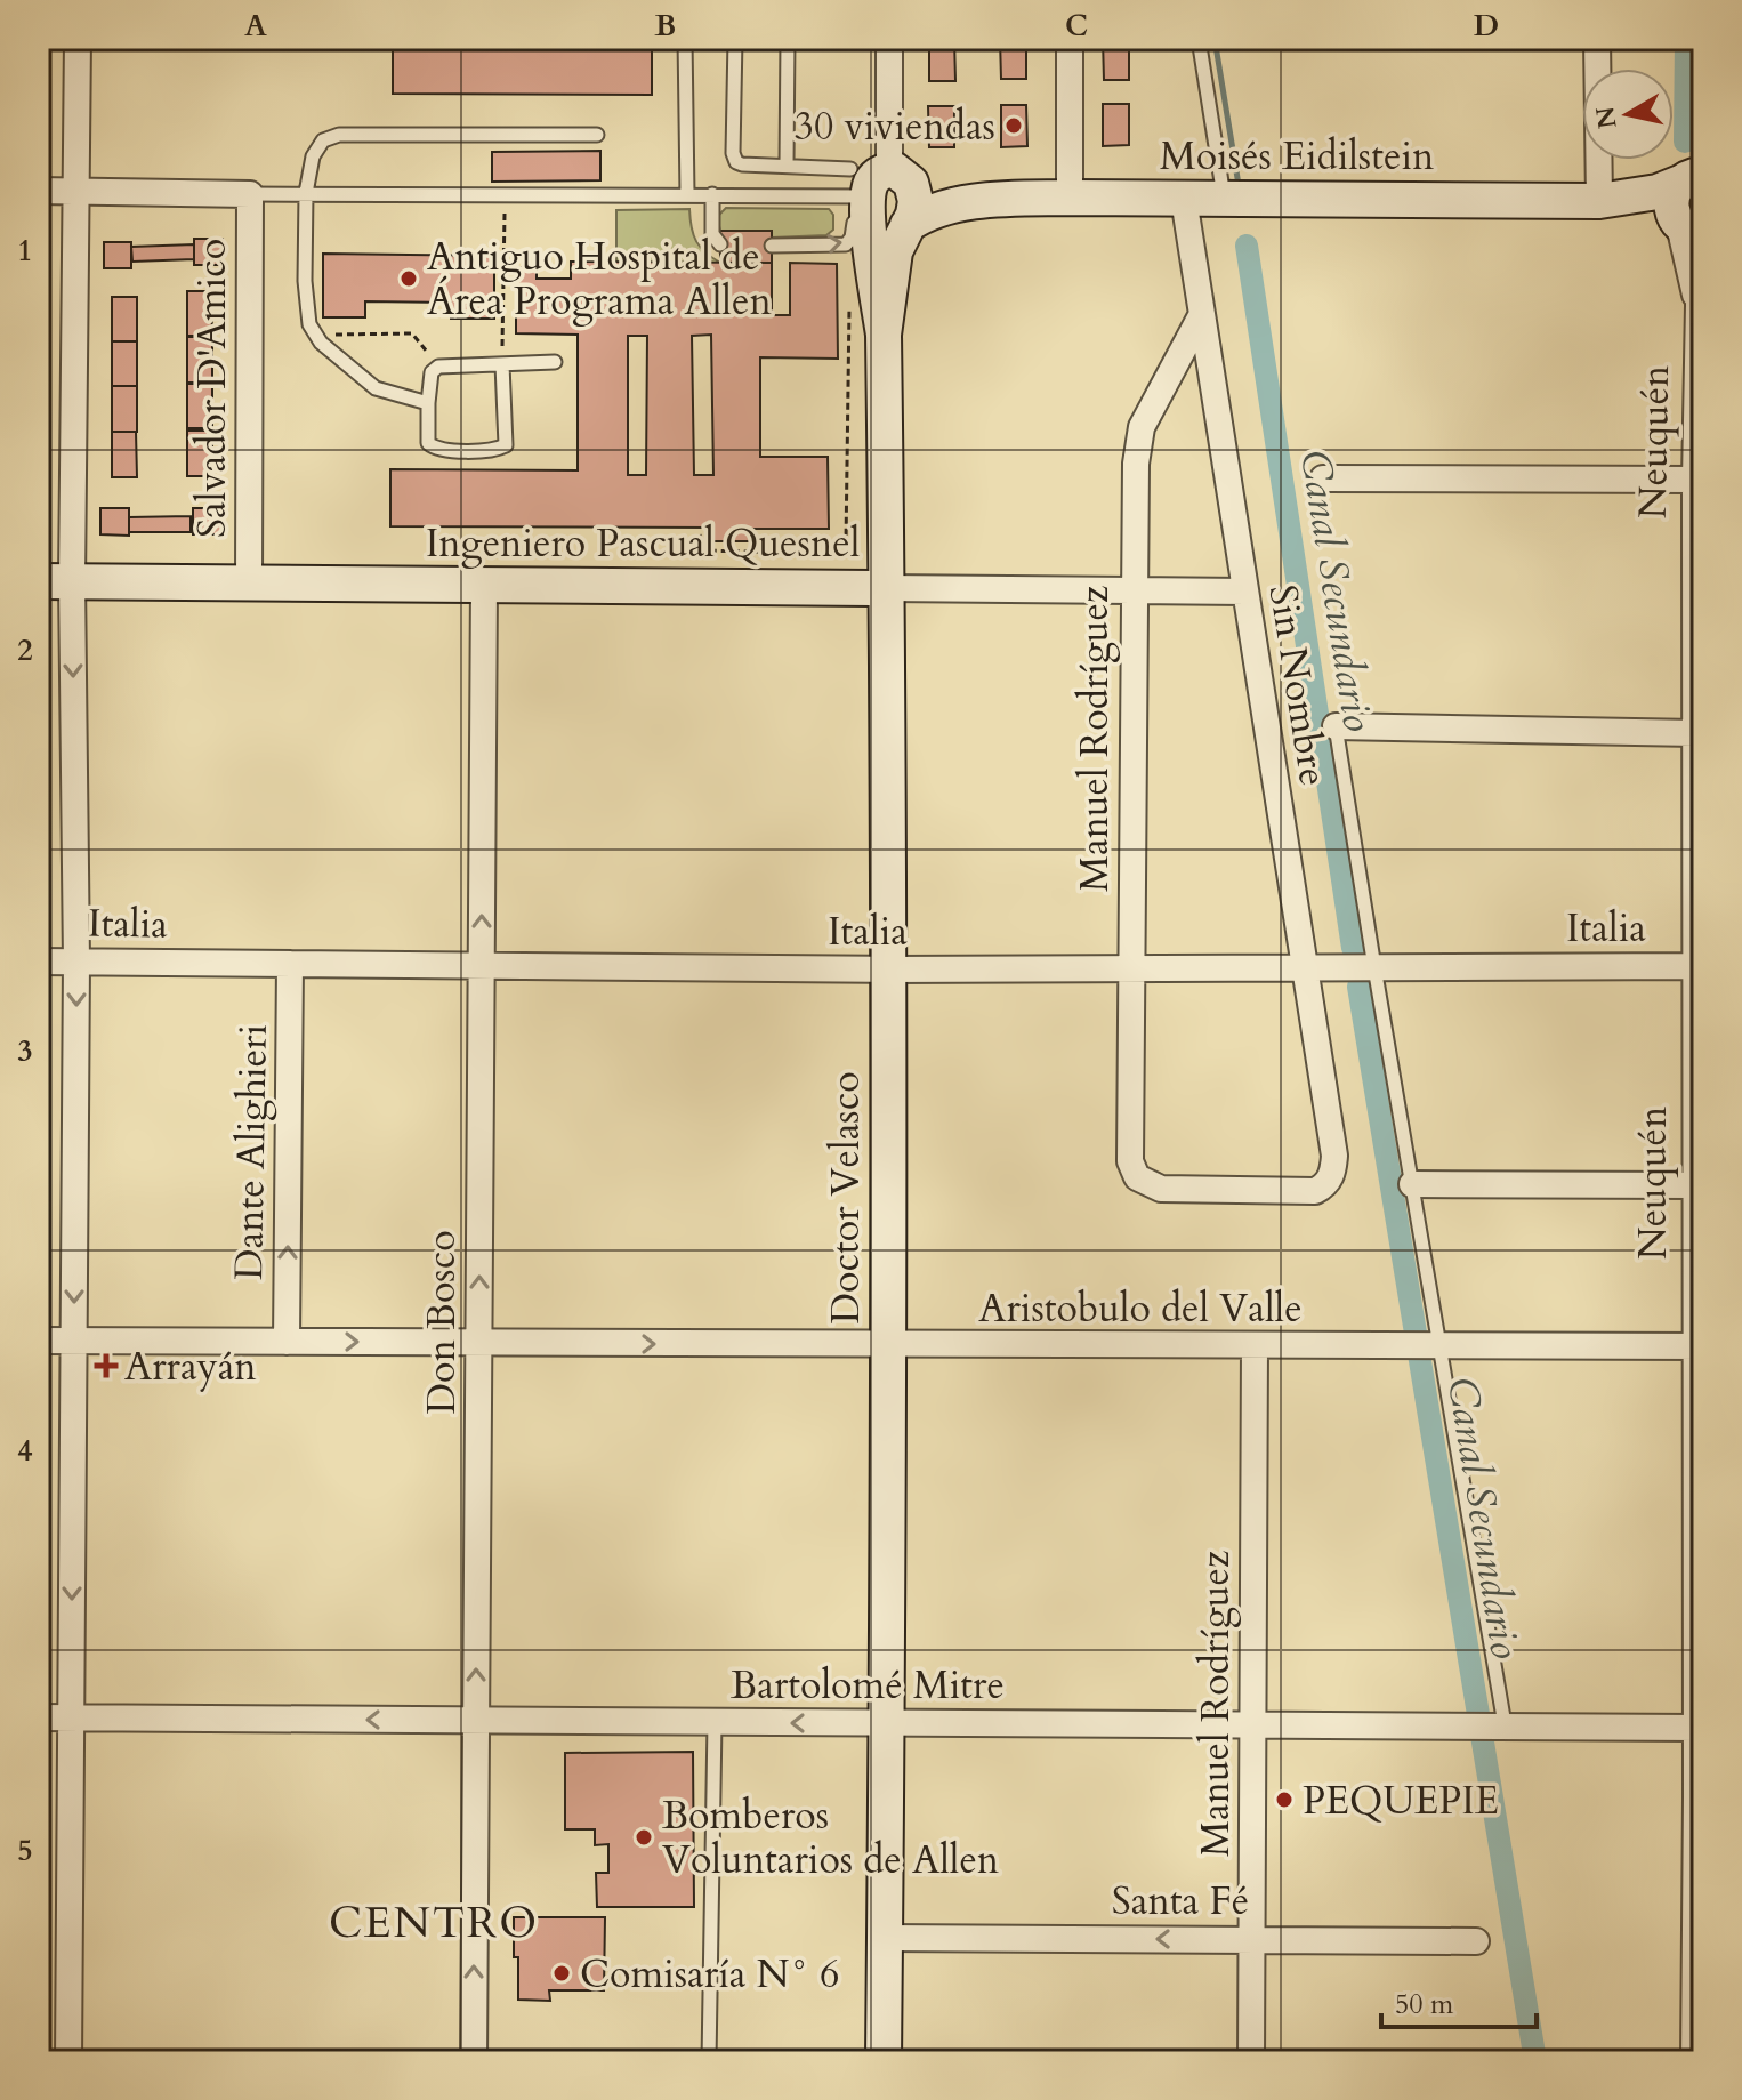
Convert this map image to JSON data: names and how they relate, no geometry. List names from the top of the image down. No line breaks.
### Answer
{"streets":{"main road":["Moisés Eidilstein","Ingeniero Pascual Quesnel","Doctor Velasco"],"street":["Salvador D'Amico","Neuquén","Sin Nombre","Manuel Rodríguez","Italia","Dante Alighieri","Aristobulo del Valle","Don Bosco","Bartolomé Mitre","Santa Fé"]},"crossings":[["Moisés Eidilstein","Neuquén"],["Moisés Eidilstein","Sin Nombre"],["Moisés Eidilstein","Doctor Velasco"],["Salvador D'Amico","Ingeniero Pascual Quesnel"],["Neuquén","Sin Nombre"],["Neuquén","Italia"],["Neuquén","Aristobulo del Valle"],["Neuquén","Bartolomé Mitre"],["Ingeniero Pascual Quesnel","Sin Nombre"],["Ingeniero Pascual Quesnel","Manuel Rodríguez"],["Ingeniero Pascual Quesnel","Doctor Velasco"],["Ingeniero Pascual Quesnel","Don Bosco"],["Sin Nombre","Manuel Rodríguez"],["Sin Nombre","Italia"],["Manuel Rodríguez","Italia"],["Manuel Rodríguez","Aristobulo del Valle"],["Manuel Rodríguez","Bartolomé Mitre"],["Manuel Rodríguez","Santa Fé"],["Italia","Dante Alighieri"],["Italia","Doctor Velasco"],["Italia","Don Bosco"],["Dante Alighieri","Aristobulo del Valle"],["Doctor Velasco","Aristobulo del Valle"],["Doctor Velasco","Bartolomé Mitre"],["Doctor Velasco","Santa Fé"],["Aristobulo del Valle","Don Bosco"],["Don Bosco","Bartolomé Mitre"]],"one_way":["Aristobulo del Valle","Don Bosco","Santa Fé"],"districts":["CENTRO"],"water":["Canal Secundario"],"places":{"other":["30 viviendas","Antiguo Hospital de Área Programa Allen","PEQUEPIE","Bomberos Voluntarios de Allen","Comisaría N° 6"],"health":["Arrayán"]},"scale_bar":"50 m","north":"left","grid":{"columns":["A","B","C","D"],"rows":["1","2","3","4","5"]}}
